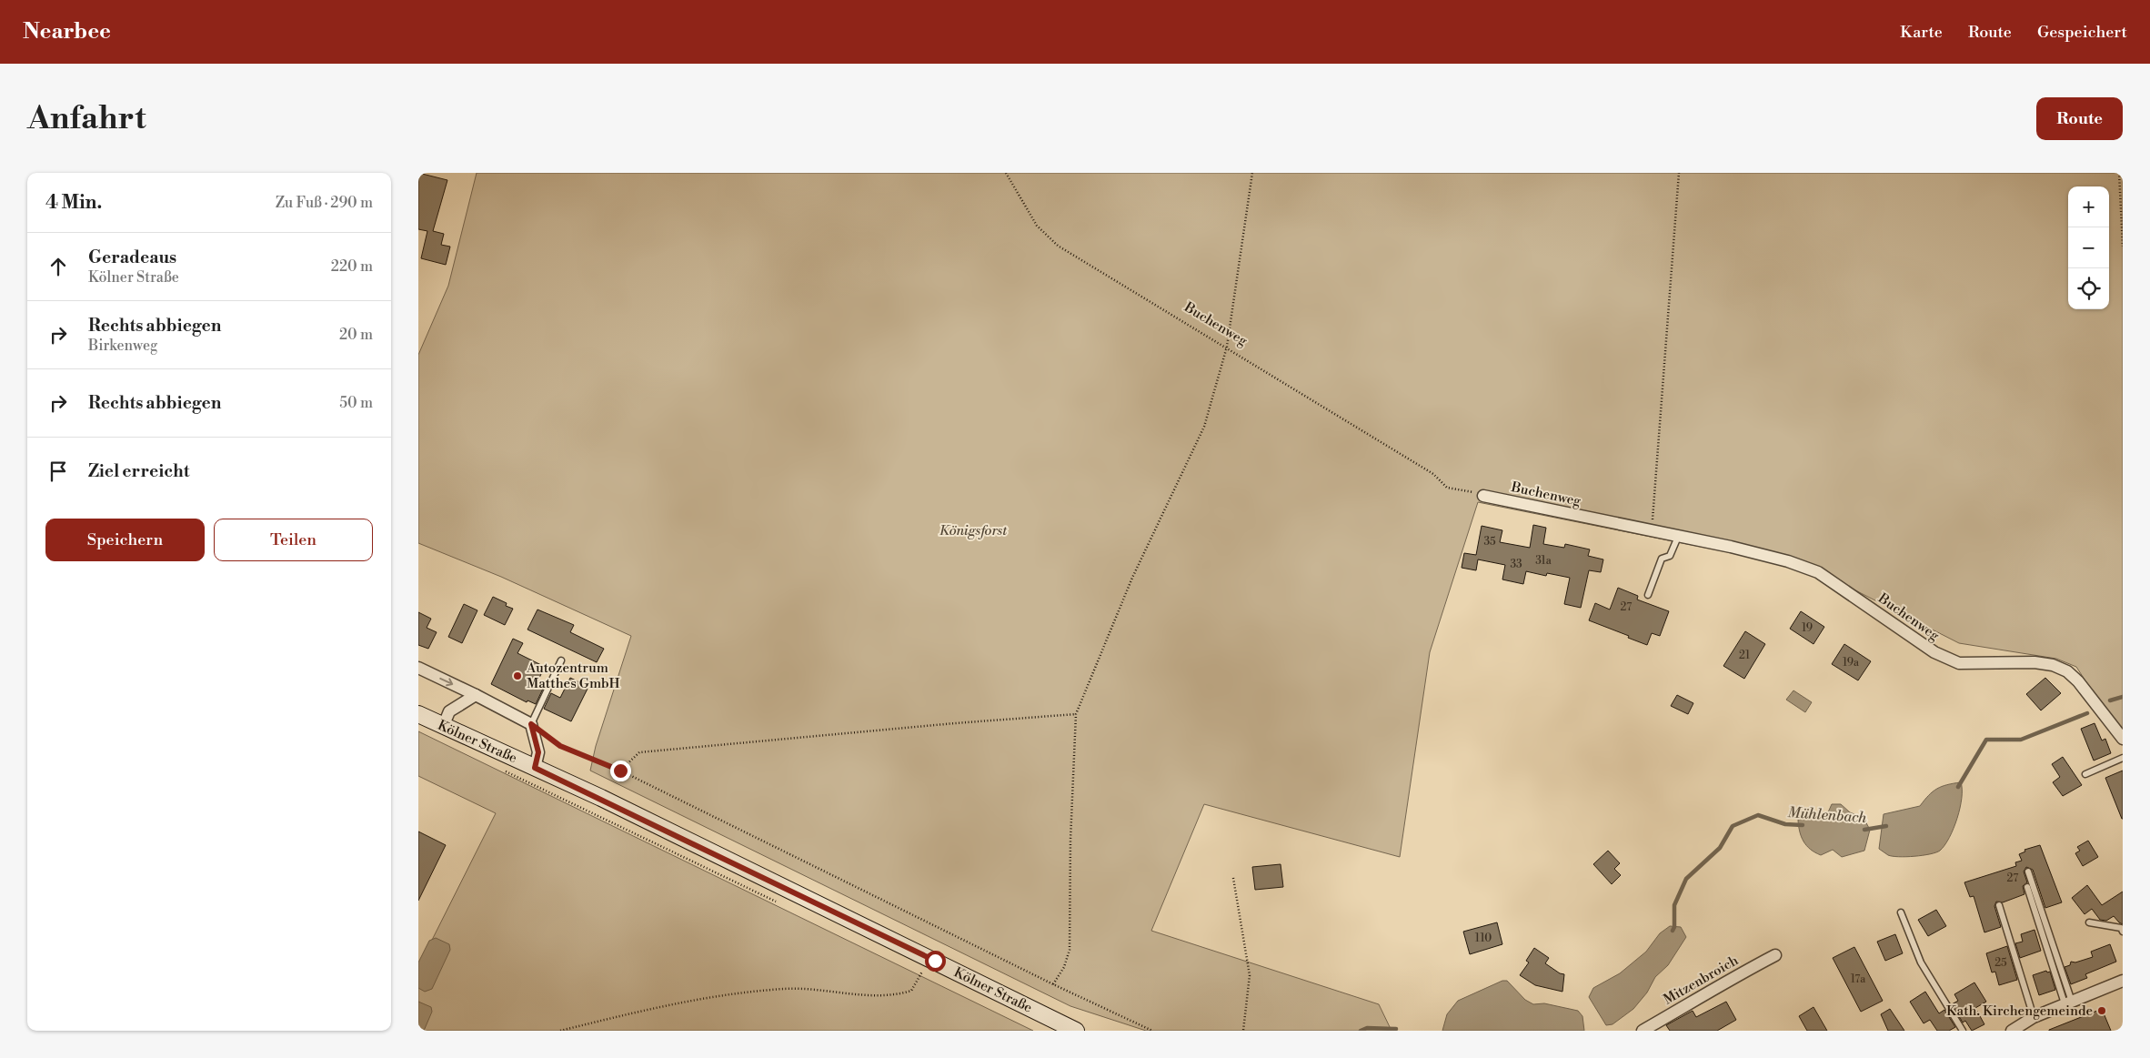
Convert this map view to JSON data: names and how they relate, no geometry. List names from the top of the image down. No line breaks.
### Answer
{"streets":{"main road":["Kölner Straße"],"street":["Buchenweg","Mitzenbroich"]},"water":["Mühlenbach"],"parks":["Königsforst"],"places":["Autozentrum Matthes GmbH","Kath. Kirchengemeinde"],"house_numbers":["35","31a","33","27","19","21","19a","27","110","25","17a"],"page":{"header":"Nearbee","nav":["Karte","Route","Gespeichert"],"buttons":["Route",["Speichern","Teilen"]],"title":"Anfahrt","heading":["4 Min.","Zu Fuß · 290 m"],"map_buttons":["+","−"],"list":[["Geradeaus","Kölner Straße","220 m"],["Rechts abbiegen","Birkenweg","20 m"],["Rechts abbiegen","50 m"],"Ziel erreicht"]}}
